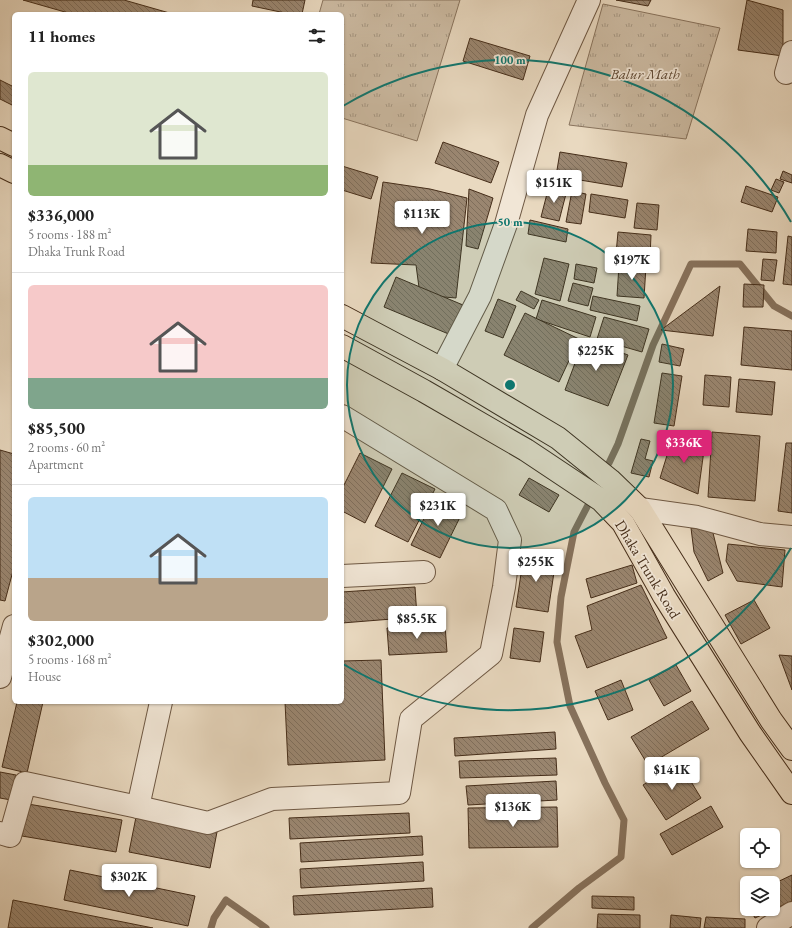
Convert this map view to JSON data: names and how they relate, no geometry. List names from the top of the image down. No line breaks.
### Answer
{"streets":{"main road":["Dhaka Trunk Road"]},"parks":["Balur Math"],"page":{"heading":"11 homes","list":[{"name":"$336,000","note":"5 rooms · 188 m² · Dhaka Trunk Road"},{"name":"$85,500","note":"2 rooms · 60 m² · Apartment"},{"name":"$302,000","note":"5 rooms · 168 m² · House"}],"price":["$151K","$113K","$197K","$225K","$336K","$231K","$255K","$85.5K","$141K","$136K","$302K"]},"rings":["100 m","50 m"]}
